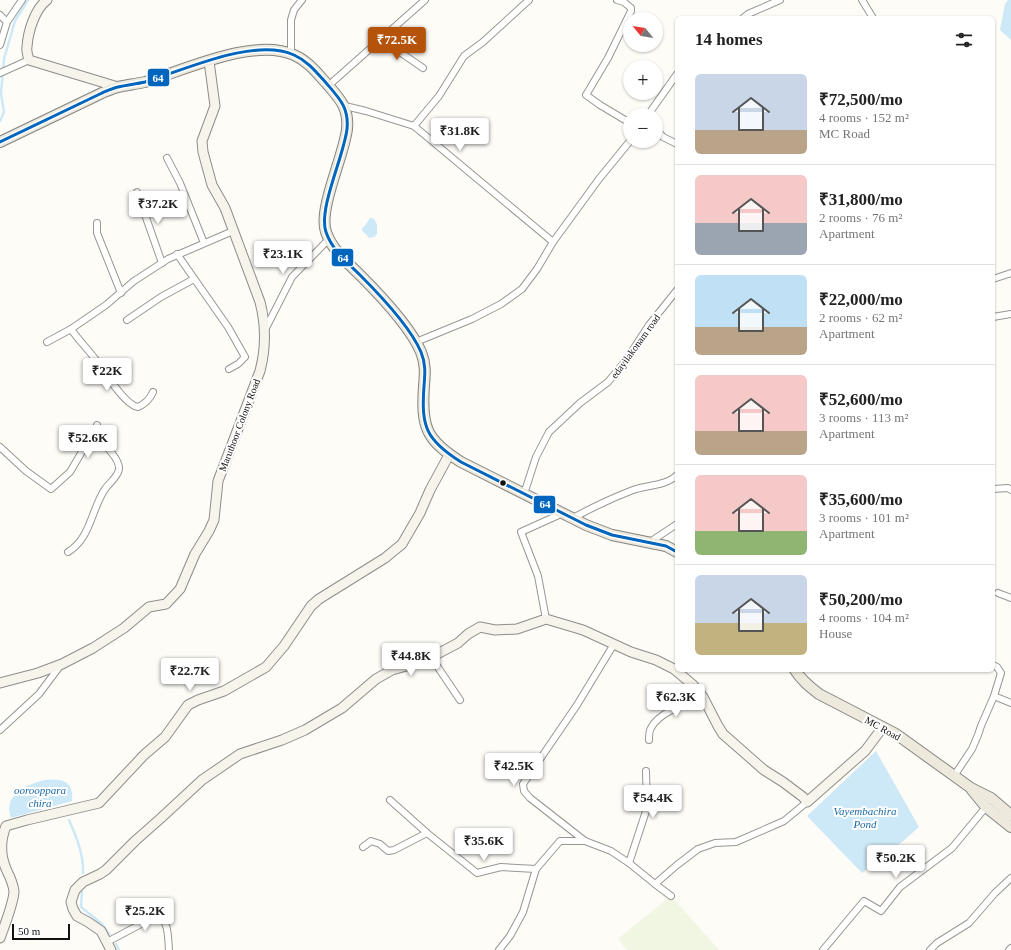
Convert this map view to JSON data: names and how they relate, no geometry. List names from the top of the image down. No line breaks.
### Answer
{"streets":{"main road":["MC Road"],"street":["edayilakonam road","Maruthoor Colony Road"]},"water":["oorooppara chira","Vayembachira Pond"],"lines":["transit line 64"],"scale_bar":"50 m","north":"top left","page":{"map_buttons":["+","−"],"heading":"14 homes","price":["₹72.5K","₹31.8K","₹37.2K","₹23.1K","₹22K","₹52.6K","₹44.8K","₹22.7K","₹62.3K","₹42.5K","₹54.4K","₹35.6K","₹50.2K","₹25.2K"],"list":[{"name":"₹72,500/mo","note":"4 rooms · 152 m² · MC Road"},{"name":"₹31,800/mo","note":"2 rooms · 76 m² · Apartment"},{"name":"₹22,000/mo","note":"2 rooms · 62 m² · Apartment"},{"name":"₹52,600/mo","note":"3 rooms · 113 m² · Apartment"},{"name":"₹35,600/mo","note":"3 rooms · 101 m² · Apartment"},{"name":"₹50,200/mo","note":"4 rooms · 104 m² · House"}],"scale":"50 m"}}
